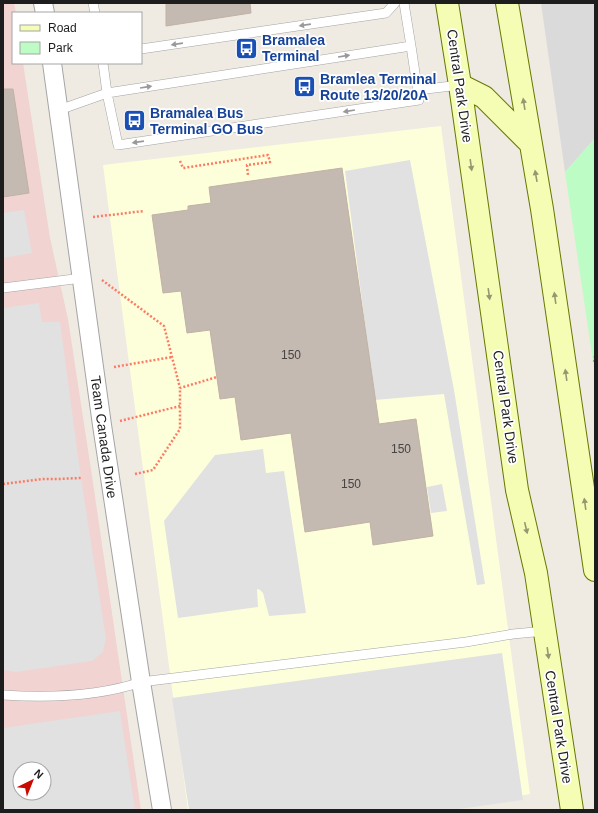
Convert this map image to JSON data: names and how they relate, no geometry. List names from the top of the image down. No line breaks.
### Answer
{"streets":{"street":["Central Park Drive","Team Canada Drive"]},"places":{"bus stop":["Bramalea Terminal","Bramlea Terminal Route 13/20/20A","Bramalea Bus Terminal GO Bus"]},"house_numbers":["150","150","150"],"legend":["Road","Park"],"north":"top right"}
